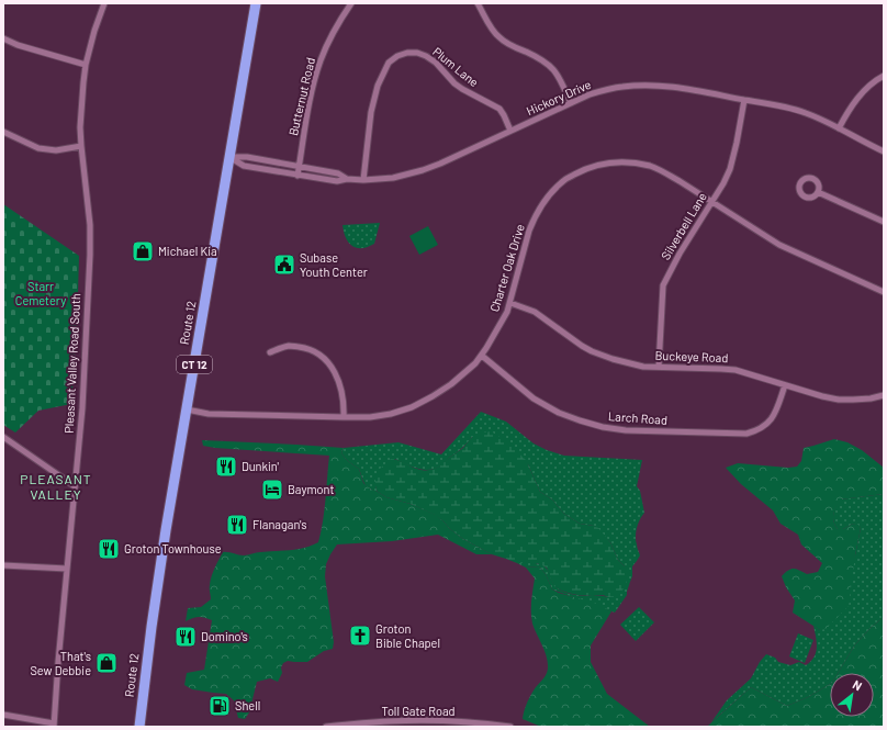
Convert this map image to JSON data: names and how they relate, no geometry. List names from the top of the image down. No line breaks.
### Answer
{"streets":{"highway":["Route 12","CT 12"],"street":["Plum Lane","Butternut Road","Hickory Drive","Silverbell Lane","Charter Oak Drive","Buckeye Road","Pleasant Valley Road South","Larch Road","Toll Gate Road"]},"crossings":[["Plum Lane","Hickory Drive"],["Butternut Road","Hickory Drive"],["Hickory Drive","Silverbell Lane"],["Hickory Drive","Route 12"],["Silverbell Lane","Charter Oak Drive"],["Silverbell Lane","Buckeye Road"],["Charter Oak Drive","Route 12"],["Charter Oak Drive","Buckeye Road"],["Charter Oak Drive","Larch Road"],["Buckeye Road","Larch Road"]],"districts":["PLEASANT VALLEY"],"parks":["Starr Cemetery"],"places":{"shop":["Michael Kia","That's Sew Debbie"],"public building":["Subase Youth Center"],"restaurant":["Dunkin'","Flanagan's","Groton Townhouse","Domino's"],"hotel":["Baymont"],"church":["Groton Bible Chapel"],"fuel station":["Shell"]},"north":"top right"}
